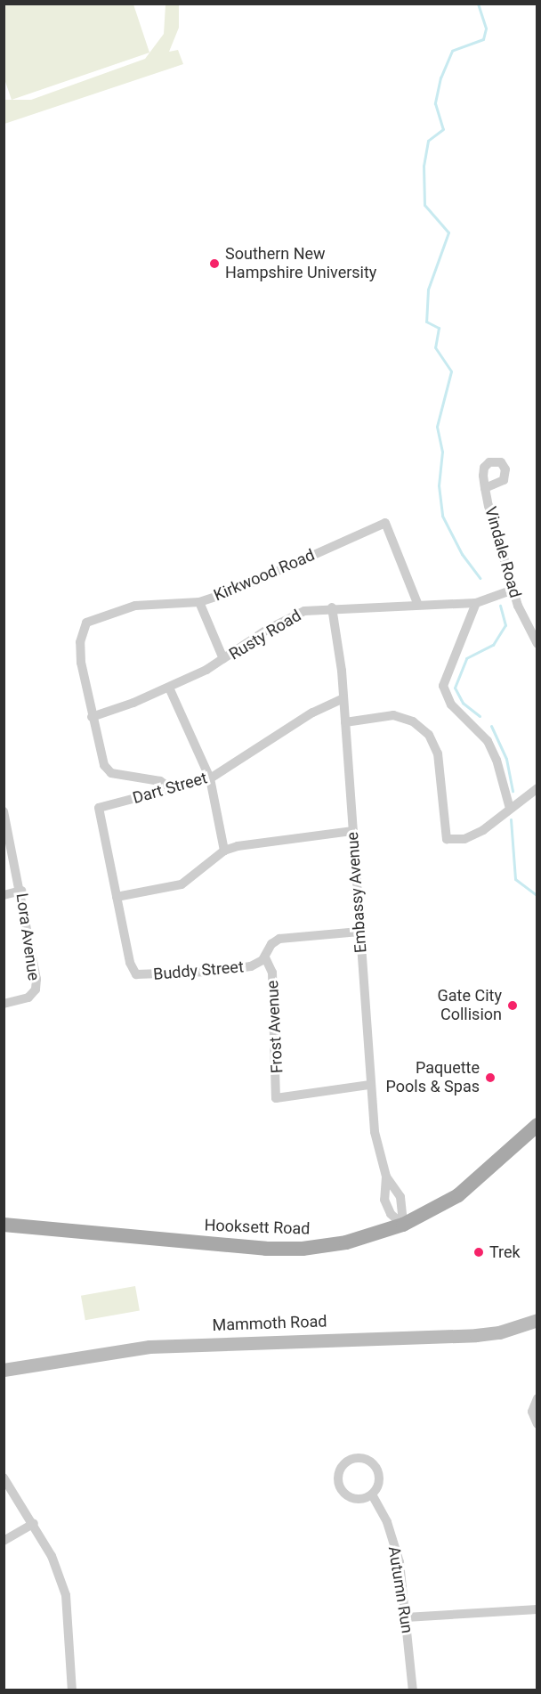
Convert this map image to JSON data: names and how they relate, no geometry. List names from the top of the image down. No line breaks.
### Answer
{"streets":{"main road":["Hooksett Road","Mammoth Road"],"street":["Vindale Road","Kirkwood Road","Rusty Road","Dart Street","Embassy Avenue","Lora Avenue","Buddy Street","Frost Avenue","Autumn Run"]},"crossings":[["Vindale Road","Rusty Road"],["Kirkwood Road","Rusty Road"],["Rusty Road","Embassy Avenue"],["Dart Street","Embassy Avenue"],["Dart Street","Buddy Street"],["Embassy Avenue","Buddy Street"],["Embassy Avenue","Frost Avenue"],["Embassy Avenue","Hooksett Road"],["Buddy Street","Frost Avenue"]],"places":["Southern New Hampshire University","Gate City Collision","Paquette Pools & Spas","Trek"]}
